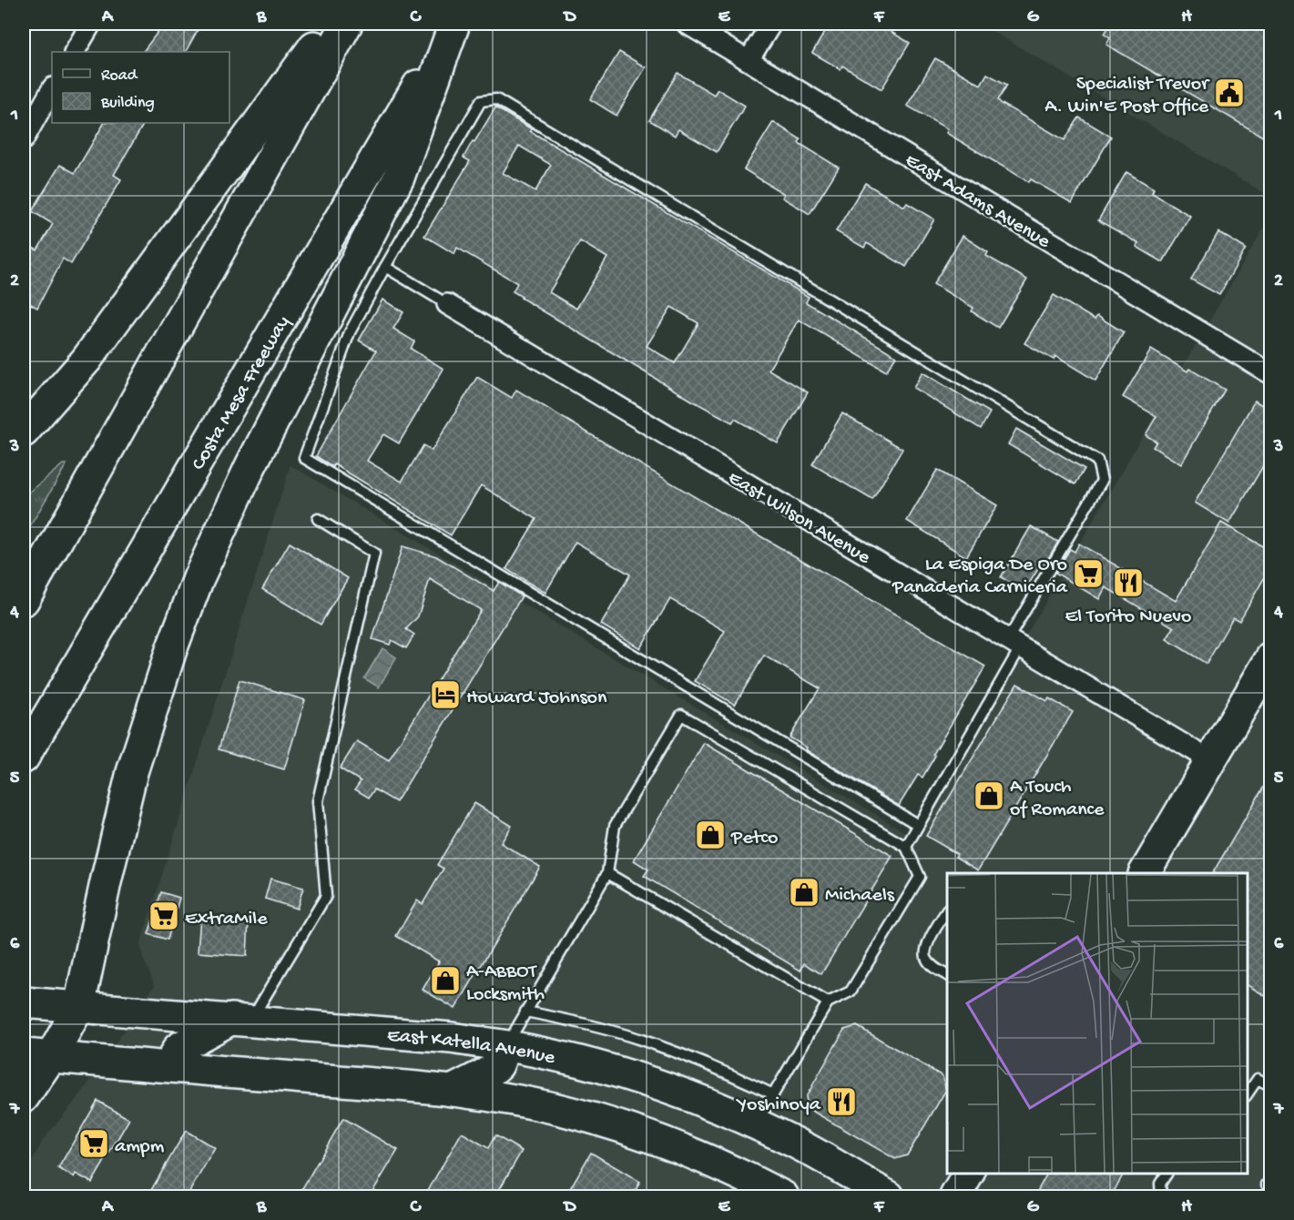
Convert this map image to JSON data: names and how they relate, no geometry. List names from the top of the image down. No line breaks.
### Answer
{"streets":{"main road":["Costa Mesa Freeway","East Katella Avenue"],"street":["East Adams Avenue","East Wilson Avenue"]},"places":{"public building":["Specialist Trevor A. Win'E Post Office"],"supermarket":["La Espiga De Oro Panaderia Carniceria","ExtraMile","ampm"],"restaurant":["El Torito Nuevo","Yoshinoya"],"hotel":["Howard Johnson"],"shop":["A Touch of Romance","Petco","Michaels","A-ABBOT Locksmith"]},"legend":["Road","Building"],"grid":{"columns":["A","B","C","D","E","F","G","H"],"rows":["1","2","3","4","5","6","7"]}}
